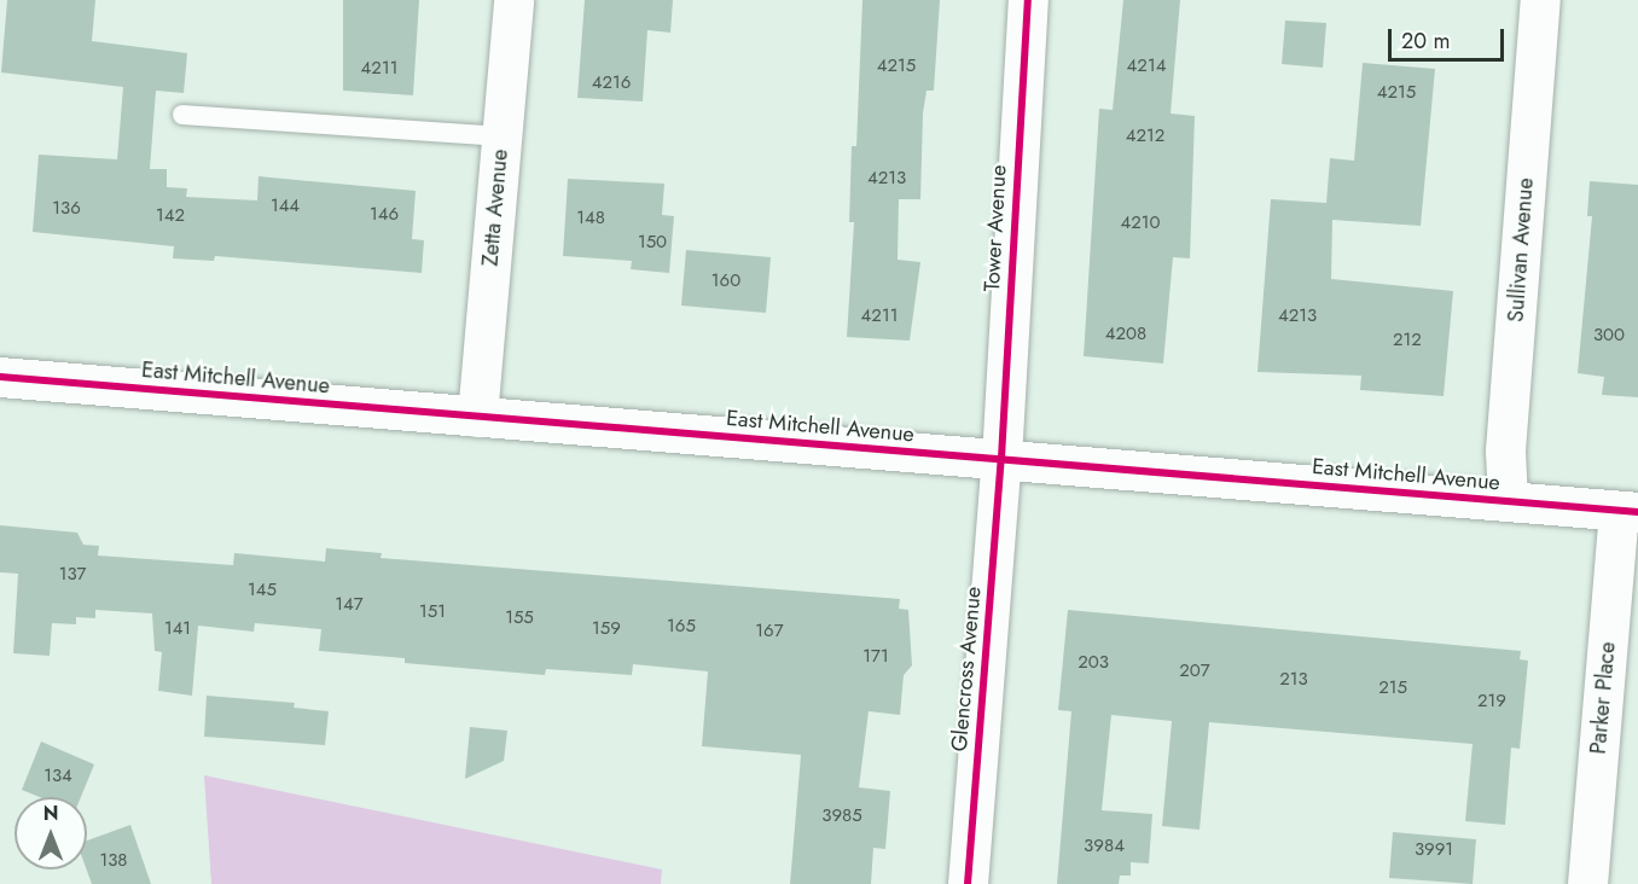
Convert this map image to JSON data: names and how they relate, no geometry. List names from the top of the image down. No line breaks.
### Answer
{"streets":{"street":["Zetta Avenue","Tower Avenue","Sullivan Avenue","East Mitchell Avenue","Glencross Avenue","Parker Place"]},"crossings":[["Zetta Avenue","East Mitchell Avenue"],["Tower Avenue","East Mitchell Avenue"],["Tower Avenue","Glencross Avenue"],["Sullivan Avenue","East Mitchell Avenue"],["East Mitchell Avenue","Glencross Avenue"],["East Mitchell Avenue","Parker Place"]],"house_numbers":["4215","4214","4211","4216","4215","4212","4213","144","136","146","142","148","4210","150","160","4211","4213","4208","300","212","137","145","147","151","155","165","141","159","167","171","203","207","213","215","219","134","3985","3984","3991","138"],"scale_bar":"20 m","north":"top"}
